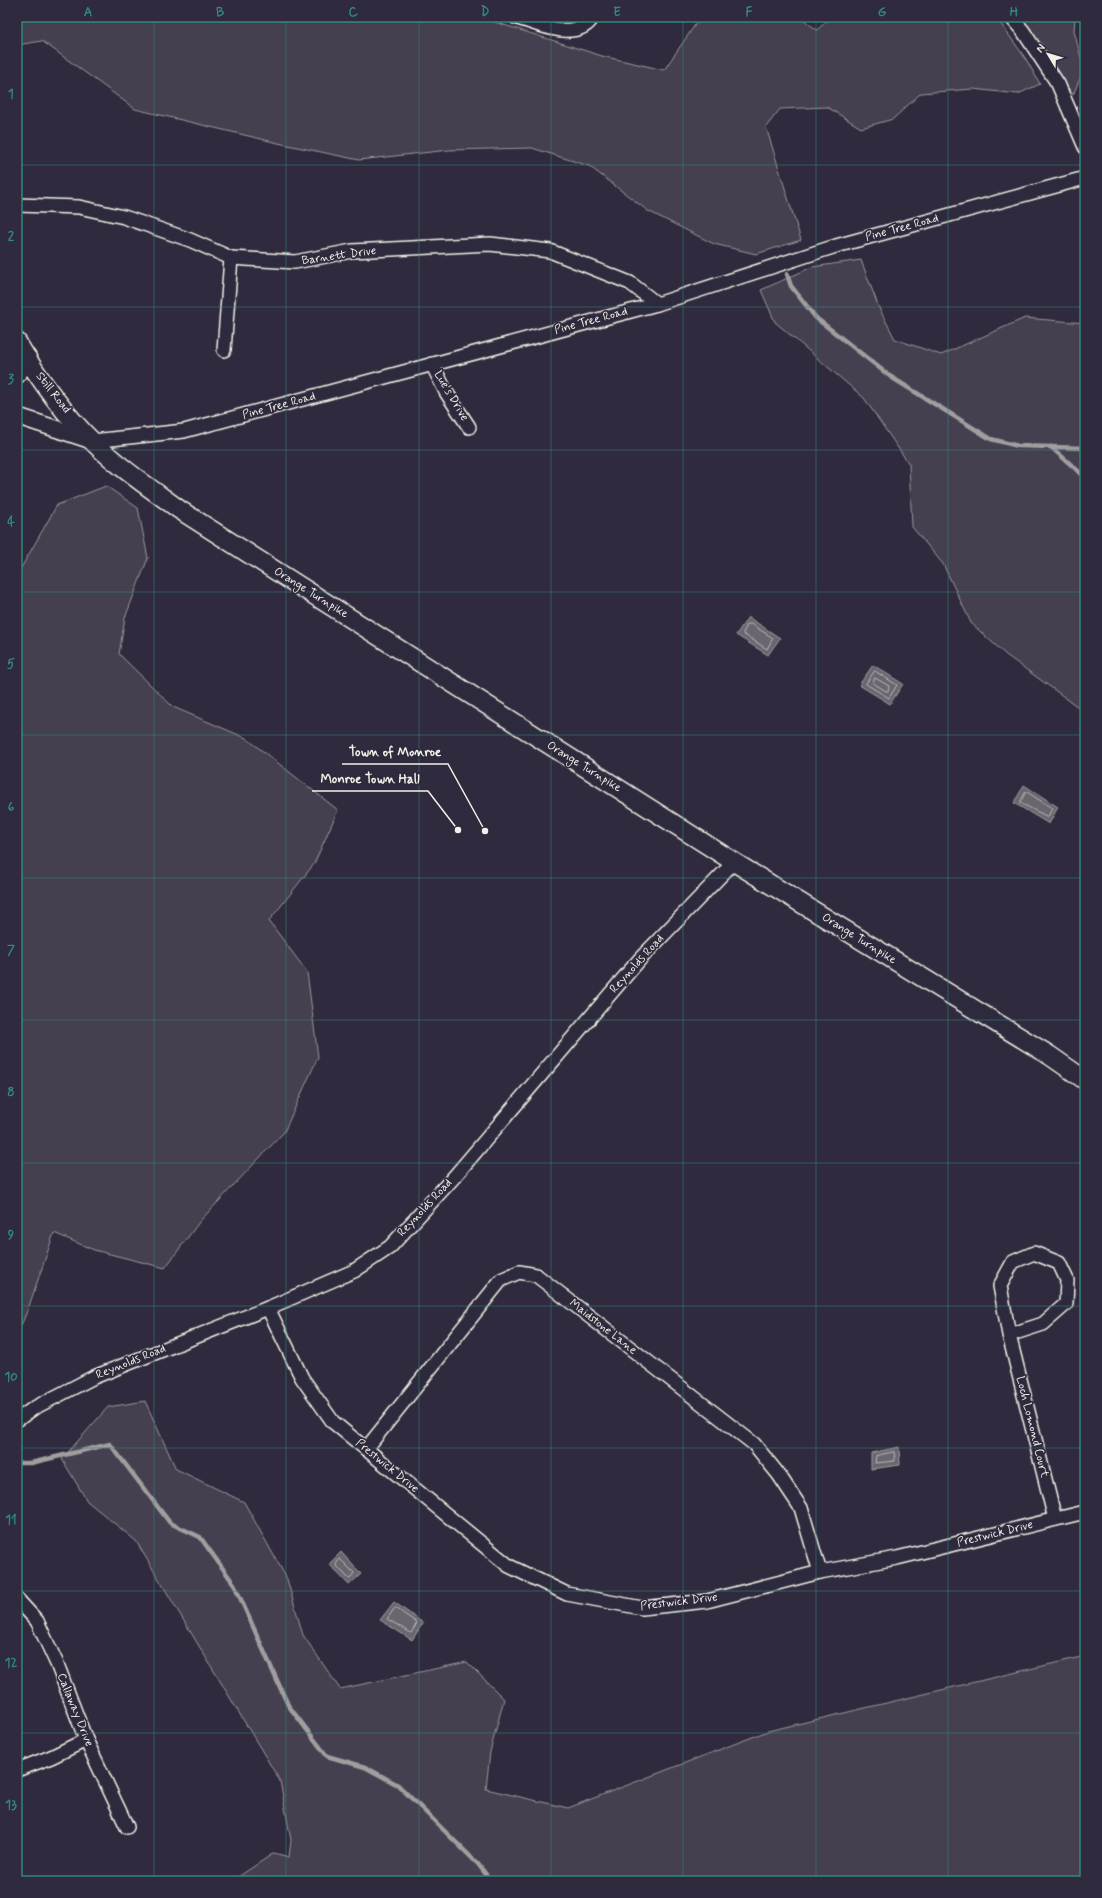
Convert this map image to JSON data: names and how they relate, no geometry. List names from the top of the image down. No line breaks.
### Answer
{"streets":{"main road":["Still Road","Orange Turnpike"],"street":["Pine Tree Road","Barnett Drive","Lue's Drive","Reynolds Road","Maidstone Lane","Loch Lomond Court","Prestwick Drive","Callaway Drive"]},"crossings":[["Pine Tree Road","Barnett Drive"],["Pine Tree Road","Still Road"],["Pine Tree Road","Lue's Drive"],["Pine Tree Road","Orange Turnpike"],["Still Road","Orange Turnpike"],["Orange Turnpike","Reynolds Road"],["Reynolds Road","Prestwick Drive"],["Maidstone Lane","Prestwick Drive"],["Loch Lomond Court","Prestwick Drive"]],"places":["Monroe Town Hall","Town of Monroe"],"north":"top left","grid":{"columns":["A","B","C","D","E","F","G","H"],"rows":["1","2","3","4","5","6","7","8","9","10","11","12","13"]}}
